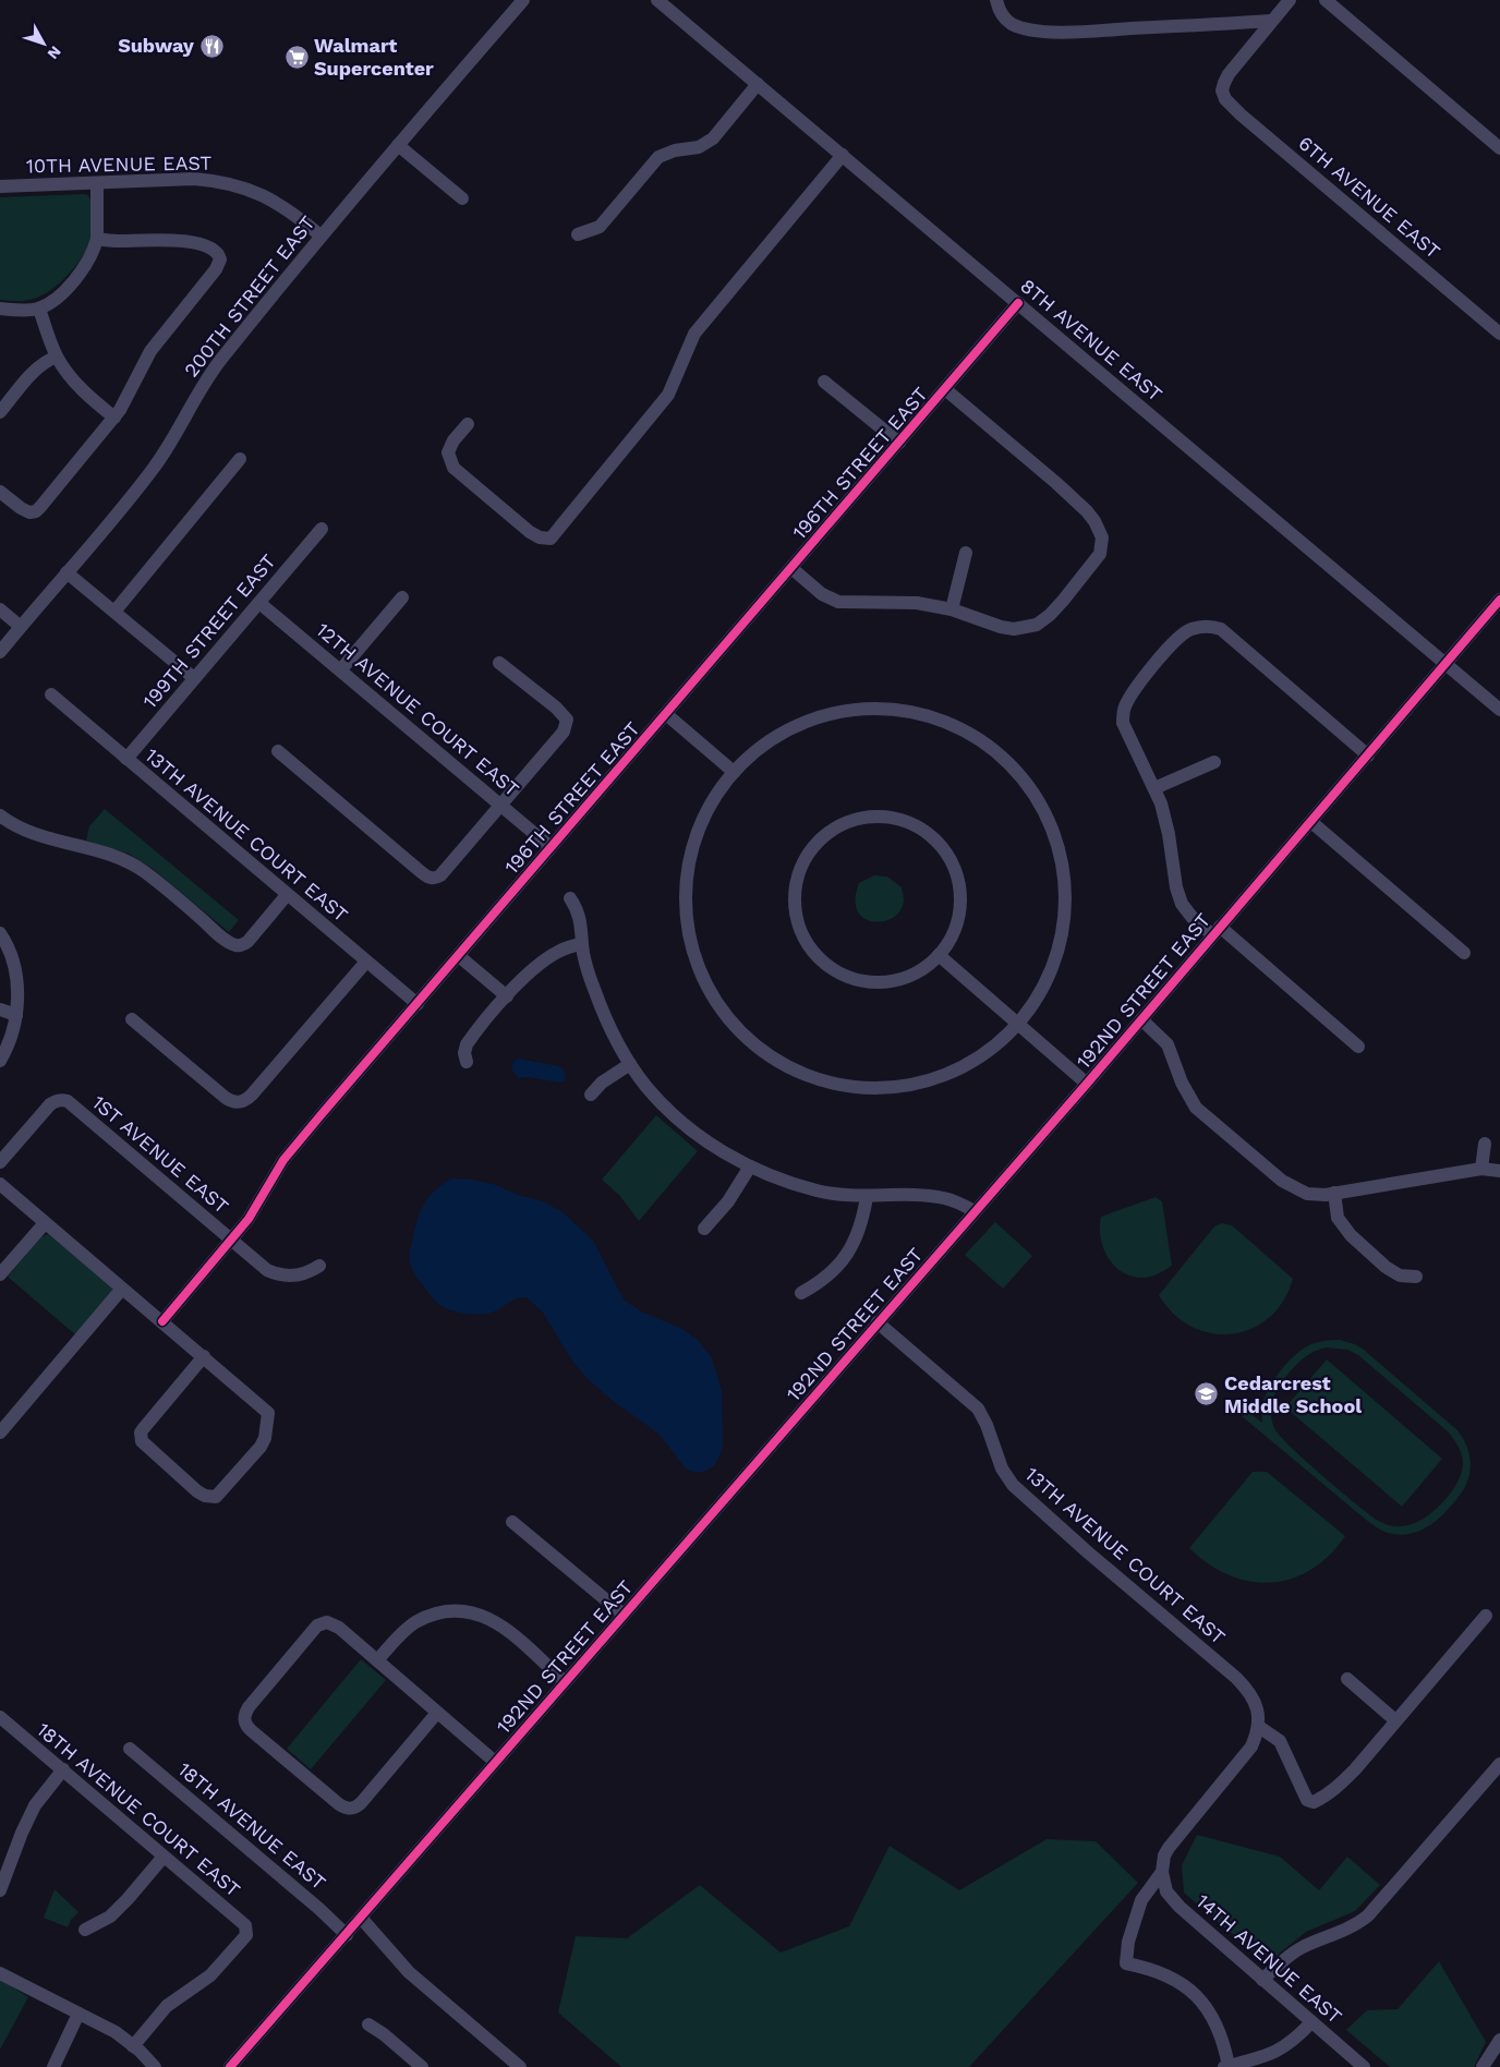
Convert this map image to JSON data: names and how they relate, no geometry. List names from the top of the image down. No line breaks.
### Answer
{"streets":{"street":["10TH AVENUE EAST","6TH AVENUE EAST","200TH STREET EAST","8TH AVENUE EAST","196TH STREET EAST","199TH STREET EAST","12TH AVENUE COURT EAST","13TH AVENUE COURT EAST","192ND STREET EAST","1ST AVENUE EAST","18TH AVENUE COURT EAST","18TH AVENUE EAST","14TH AVENUE EAST"]},"crossings":[["10TH AVENUE EAST","200TH STREET EAST"],["8TH AVENUE EAST","196TH STREET EAST"],["8TH AVENUE EAST","192ND STREET EAST"],["196TH STREET EAST","12TH AVENUE COURT EAST"],["196TH STREET EAST","13TH AVENUE COURT EAST"],["196TH STREET EAST","1ST AVENUE EAST"],["199TH STREET EAST","12TH AVENUE COURT EAST"],["199TH STREET EAST","13TH AVENUE COURT EAST"],["13TH AVENUE COURT EAST","192ND STREET EAST"],["192ND STREET EAST","18TH AVENUE EAST"]],"places":{"restaurant":["Subway"],"supermarket":["Walmart Supercenter"],"school or university":["Cedarcrest Middle School"]},"north":"bottom right"}
